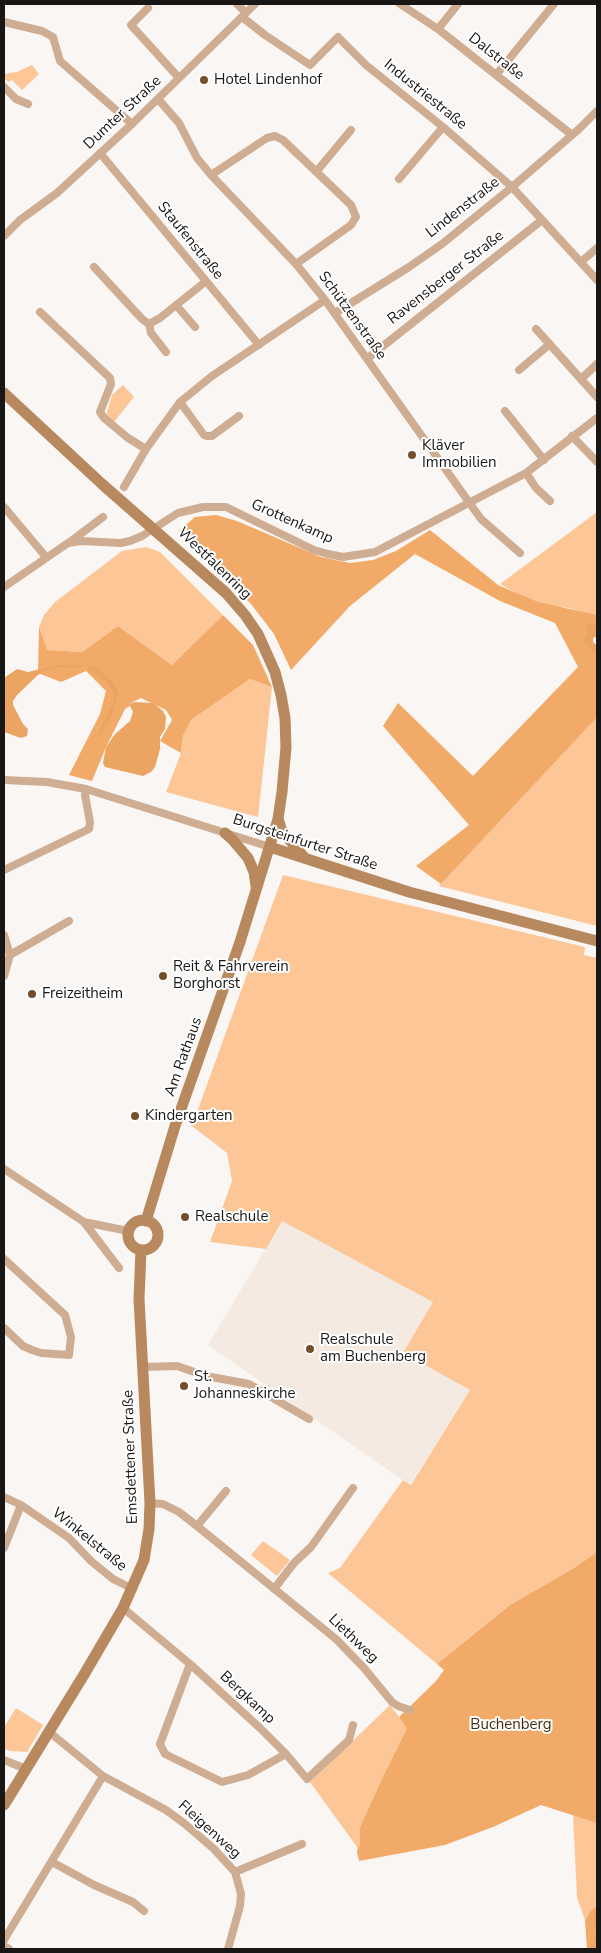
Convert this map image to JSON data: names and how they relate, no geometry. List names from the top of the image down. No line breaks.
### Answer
{"streets":{"main road":["Westfalenring","Burgsteinfurter Straße","Am Rathaus","Emsdettener Straße"],"street":["Dalstraße","Industriestraße","Dumter Straße","Lindenstraße","Staufenstraße","Ravensberger Straße","Schützenstraße","Grottenkamp","Winkelstraße","Liethweg","Bergkamp","Fleigenweg"]},"crossings":[["Dalstraße","Lindenstraße"],["Industriestraße","Dumter Straße"],["Industriestraße","Lindenstraße"],["Industriestraße","Ravensberger Straße"],["Dumter Straße","Staufenstraße"],["Dumter Straße","Schützenstraße"],["Lindenstraße","Schützenstraße"],["Ravensberger Straße","Schützenstraße"],["Schützenstraße","Grottenkamp"],["Grottenkamp","Westfalenring"],["Westfalenring","Burgsteinfurter Straße"],["Westfalenring","Am Rathaus"],["Burgsteinfurter Straße","Am Rathaus"],["Am Rathaus","Emsdettener Straße"],["Emsdettener Straße","Winkelstraße"],["Emsdettener Straße","Liethweg"],["Emsdettener Straße","Bergkamp"],["Emsdettener Straße","Fleigenweg"]],"parks":["Buchenberg"],"places":["Hotel Lindenhof","Kläver Immobilien","Reit & Fahrverein Borghorst","Freizeitheim","Kindergarten","Realschule","Realschule am Buchenberg","St. Johanneskirche"]}
